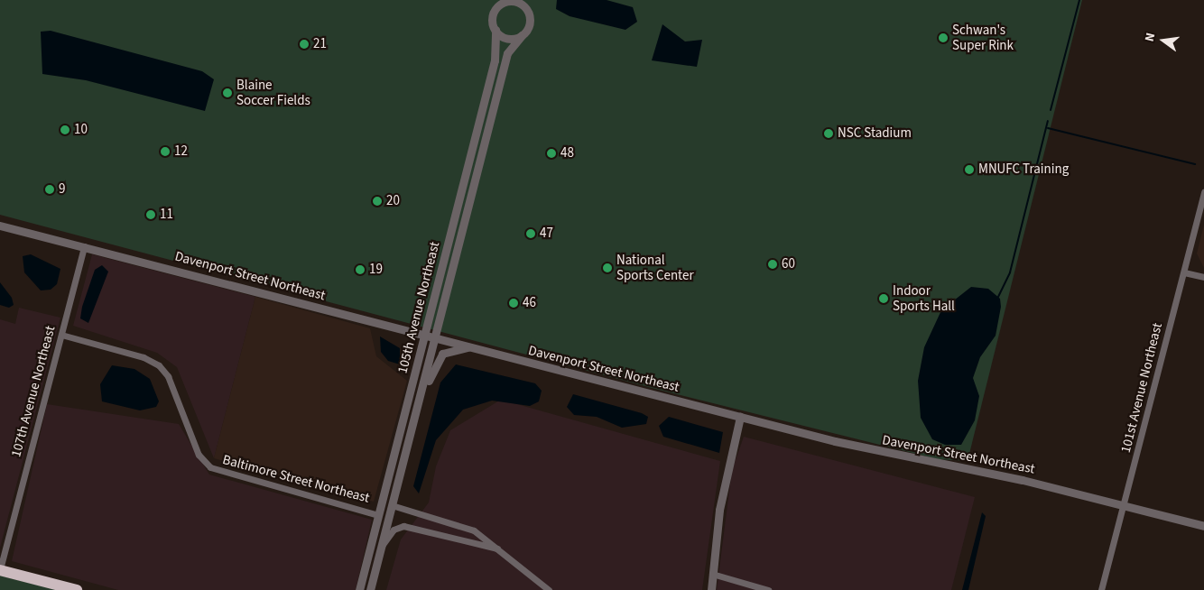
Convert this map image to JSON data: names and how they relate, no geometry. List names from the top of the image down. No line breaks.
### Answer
{"streets":{"street":["Davenport Street Northeast","105th Avenue Northeast","101st Avenue Northeast","107th Avenue Northeast","Baltimore Street Northeast"]},"crossings":[["Davenport Street Northeast","105th Avenue Northeast"],["Davenport Street Northeast","101st Avenue Northeast"],["Davenport Street Northeast","107th Avenue Northeast"],["105th Avenue Northeast","Baltimore Street Northeast"],["107th Avenue Northeast","Baltimore Street Northeast"]],"places":["Schwan's Super Rink","21","Blaine Soccer Fields","10","NSC Stadium","12","48","MNUFC Training","9","20","11","47","60","National Sports Center","19","Indoor Sports Hall","46"],"north":"left"}
